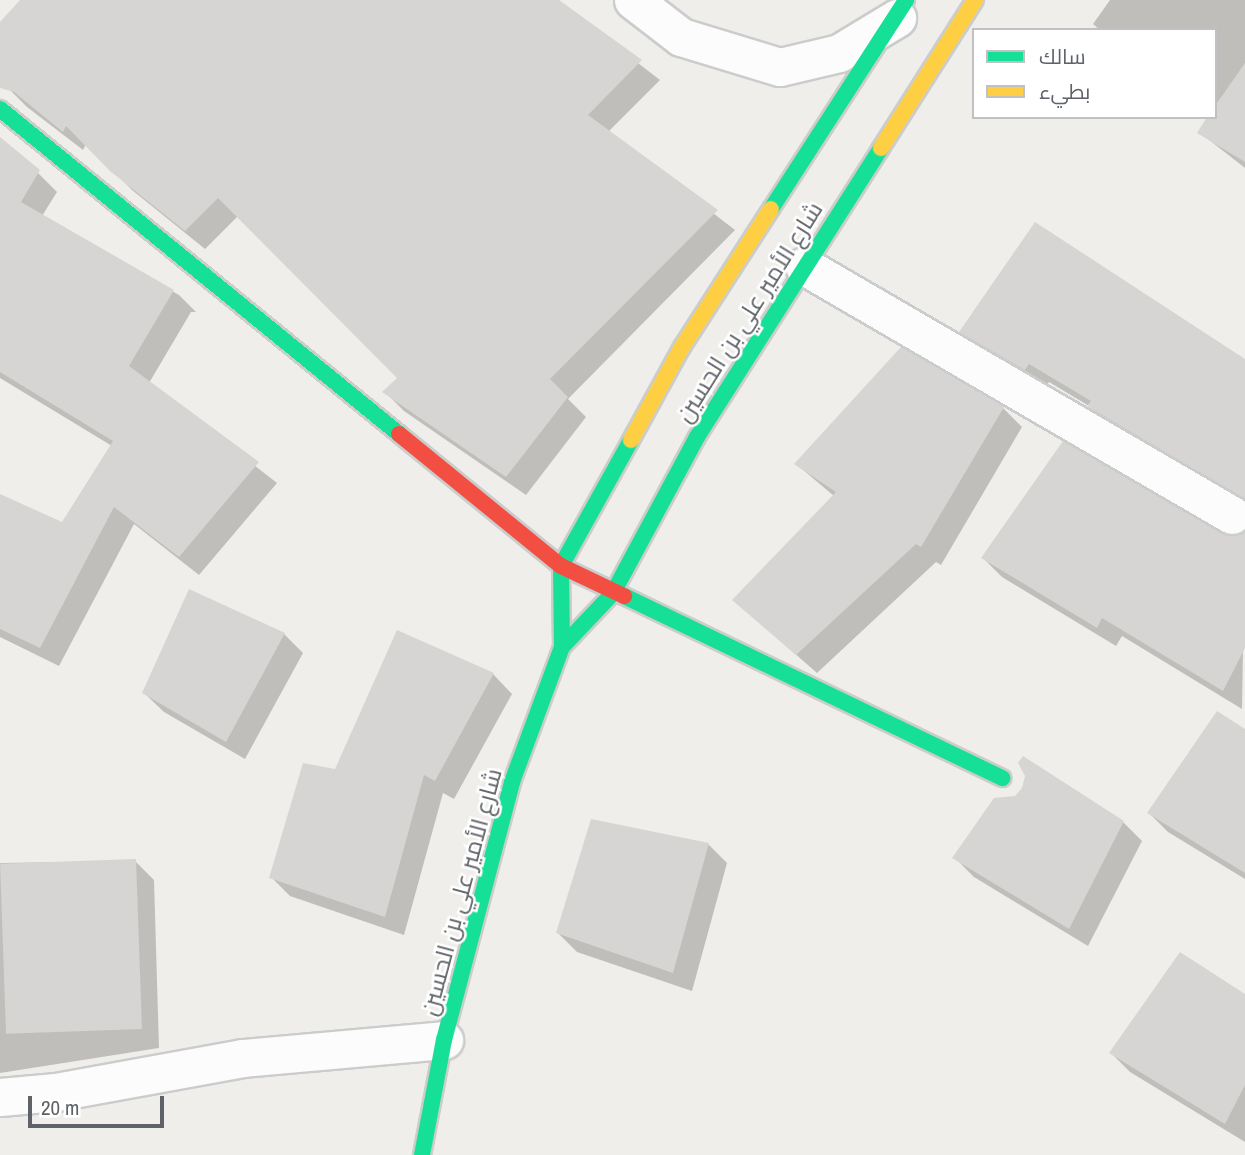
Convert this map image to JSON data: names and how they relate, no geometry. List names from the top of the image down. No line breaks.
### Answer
{"streets":{"street":["شارع الأمير علي بن الحسين"]},"legend":["سالك","بطيء"],"scale_bar":"20 m"}
